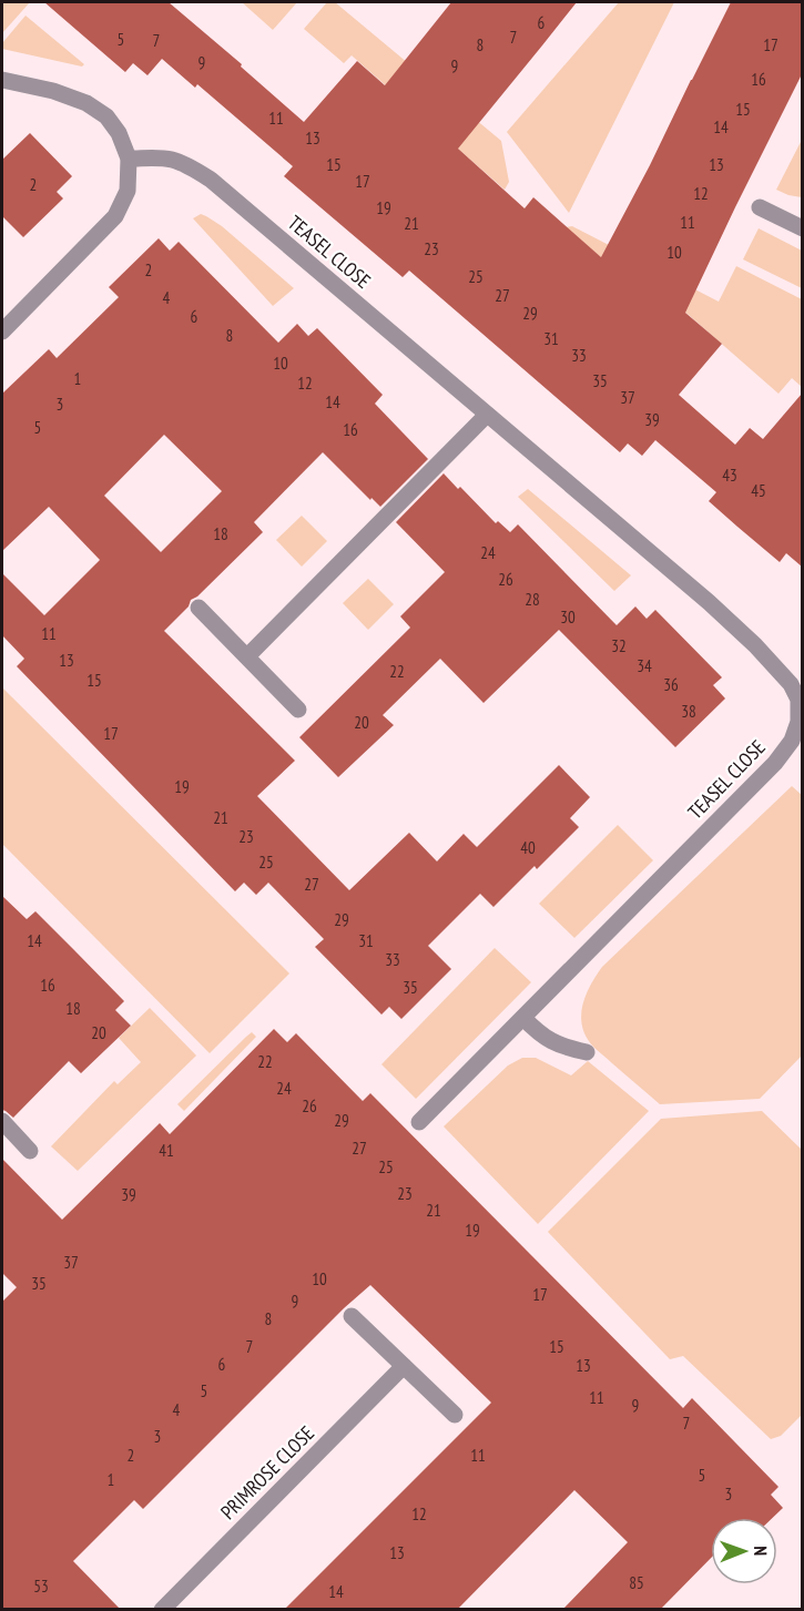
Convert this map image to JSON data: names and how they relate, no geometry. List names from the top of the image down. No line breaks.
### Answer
{"streets":{"street":["TEASEL CLOSE","PRIMROSE CLOSE"]},"house_numbers":["6","7","5","7","8","17","9","9","16","15","11","14","13","15","13","17","2","12","19","11","21","23","10","2","25","27","4","29","6","8","31","33","10","1","35","12","37","14","3","39","5","16","43","45","18","24","26","28","30","11","32","13","34","22","15","36","38","20","17","19","21","23","40","25","27","29","14","31","33","16","35","18","20","22","24","26","29","27","41","25","23","39","21","19","37","10","35","17","9","8","7","15","6","13","5","11","9","4","7","3","2","11","5","1","3","12","13","85","53","14"],"north":"right"}
